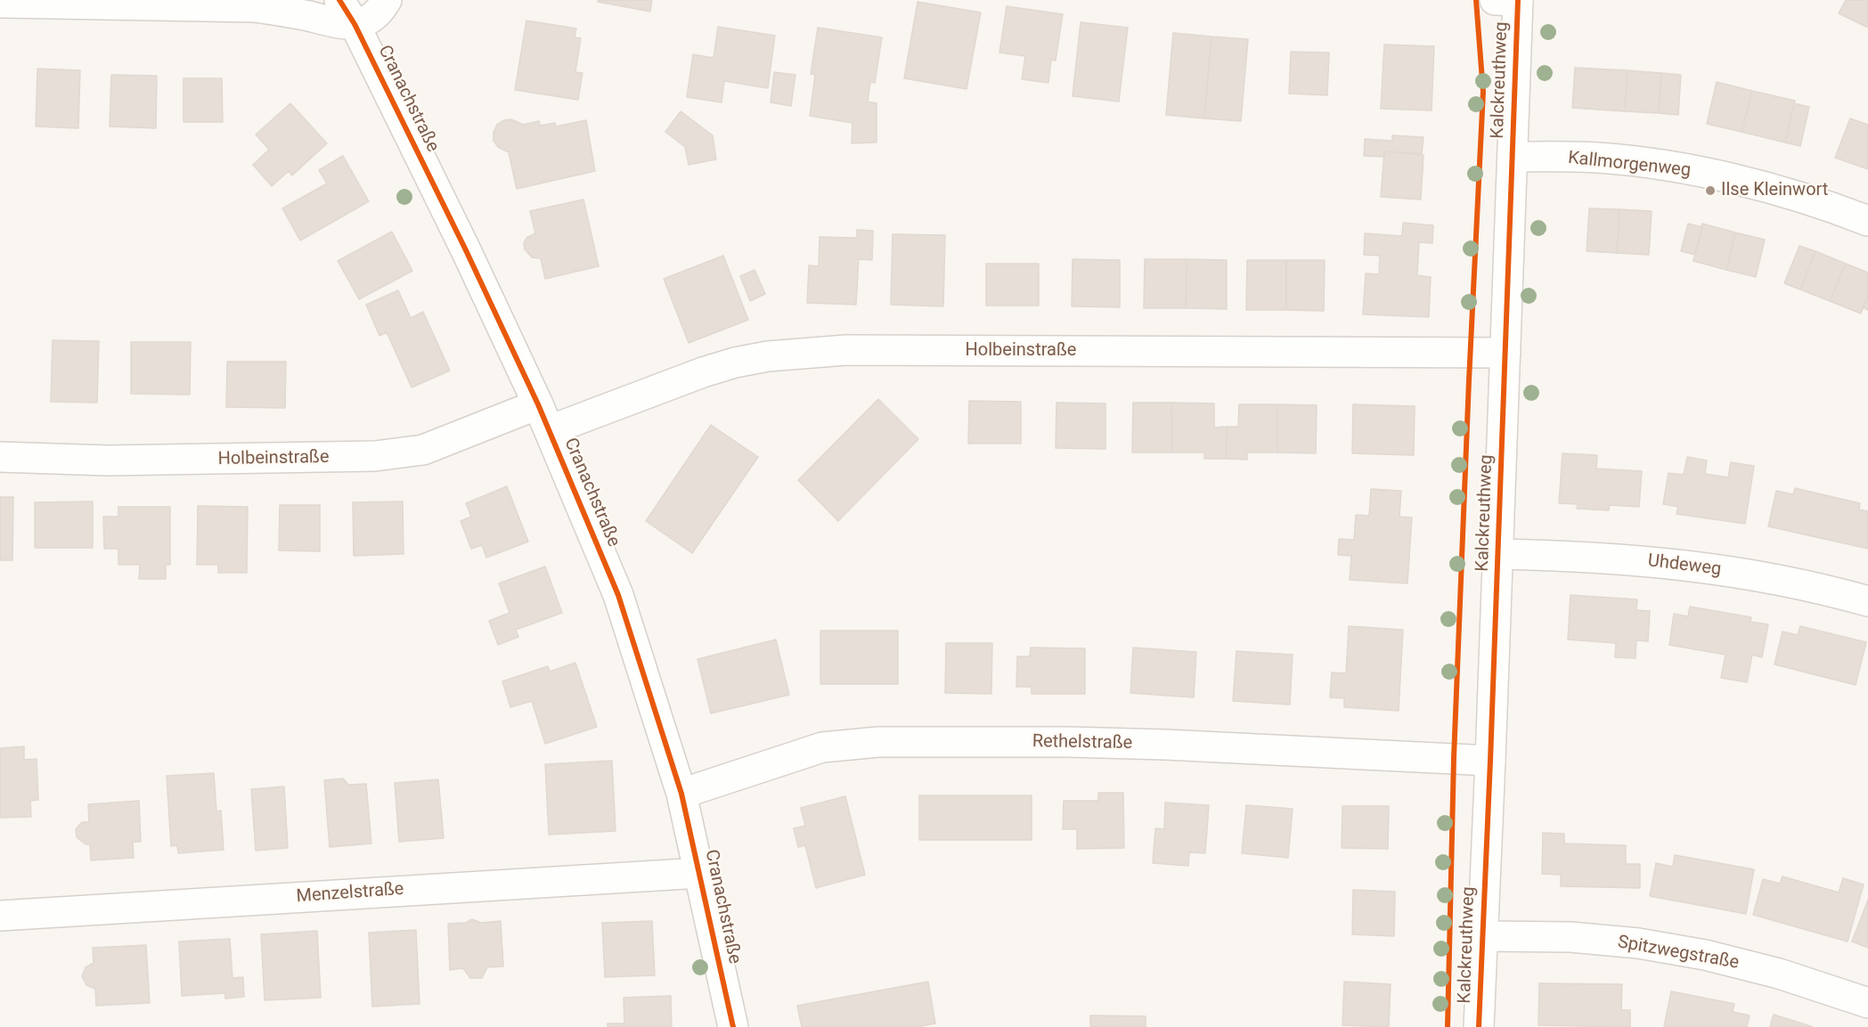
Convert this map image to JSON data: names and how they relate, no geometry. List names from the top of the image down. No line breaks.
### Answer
{"streets":{"street":["Kalckreuthweg","Cranachstraße","Kallmorgenweg","Holbeinstraße","Uhdeweg","Rethelstraße","Menzelstraße","Spitzwegstraße"]},"crossings":[["Kalckreuthweg","Kallmorgenweg"],["Kalckreuthweg","Holbeinstraße"],["Kalckreuthweg","Uhdeweg"],["Kalckreuthweg","Rethelstraße"],["Kalckreuthweg","Spitzwegstraße"],["Cranachstraße","Holbeinstraße"],["Cranachstraße","Rethelstraße"],["Cranachstraße","Menzelstraße"]],"places":["Ilse Kleinwort"]}
